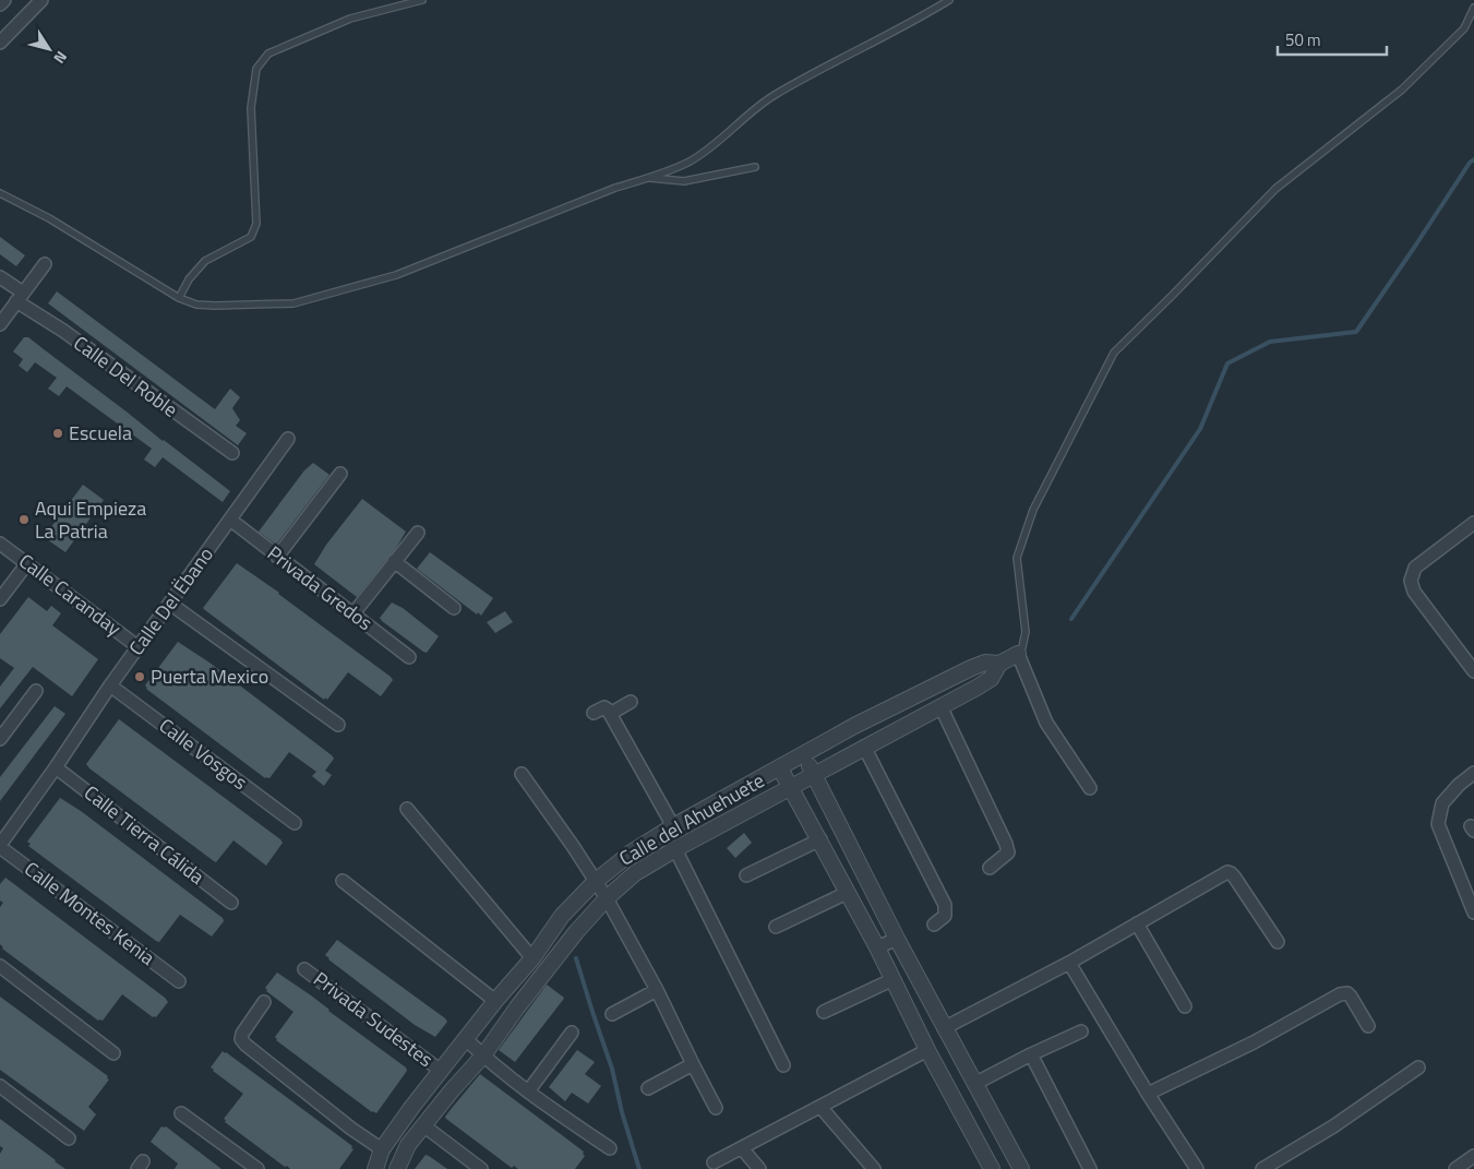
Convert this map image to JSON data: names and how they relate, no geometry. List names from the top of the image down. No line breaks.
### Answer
{"streets":{"street":["Calle Del Roble","Privada Gredos","Calle Caranday","Calle Del Ëbano","Calle Vosgos","Calle del Ahuehuete","Calle Tierra Cálida","Calle Montes Kenia","Privada Sudestes"]},"crossings":[["Privada Gredos","Calle Del Ëbano"],["Calle Caranday","Calle Del Ëbano"],["Calle Del Ëbano","Calle Vosgos"],["Calle Del Ëbano","Calle Tierra Cálida"],["Calle Del Ëbano","Calle Montes Kenia"],["Calle del Ahuehuete","Privada Sudestes"]],"places":["Escuela","Aqui Empieza La Patria","Puerta Mexico"],"scale_bar":"50 m","north":"bottom right"}
